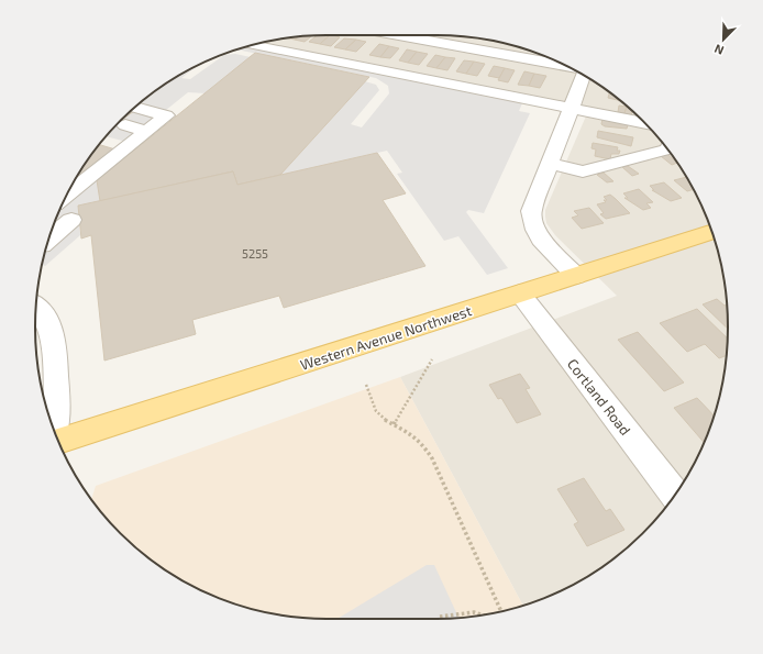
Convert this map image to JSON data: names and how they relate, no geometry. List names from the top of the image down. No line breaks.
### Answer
{"streets":{"main road":["Western Avenue Northwest"],"street":["Cortland Road"]},"crossings":[["Western Avenue Northwest","Cortland Road"]],"house_numbers":["5255"],"north":"bottom left"}
